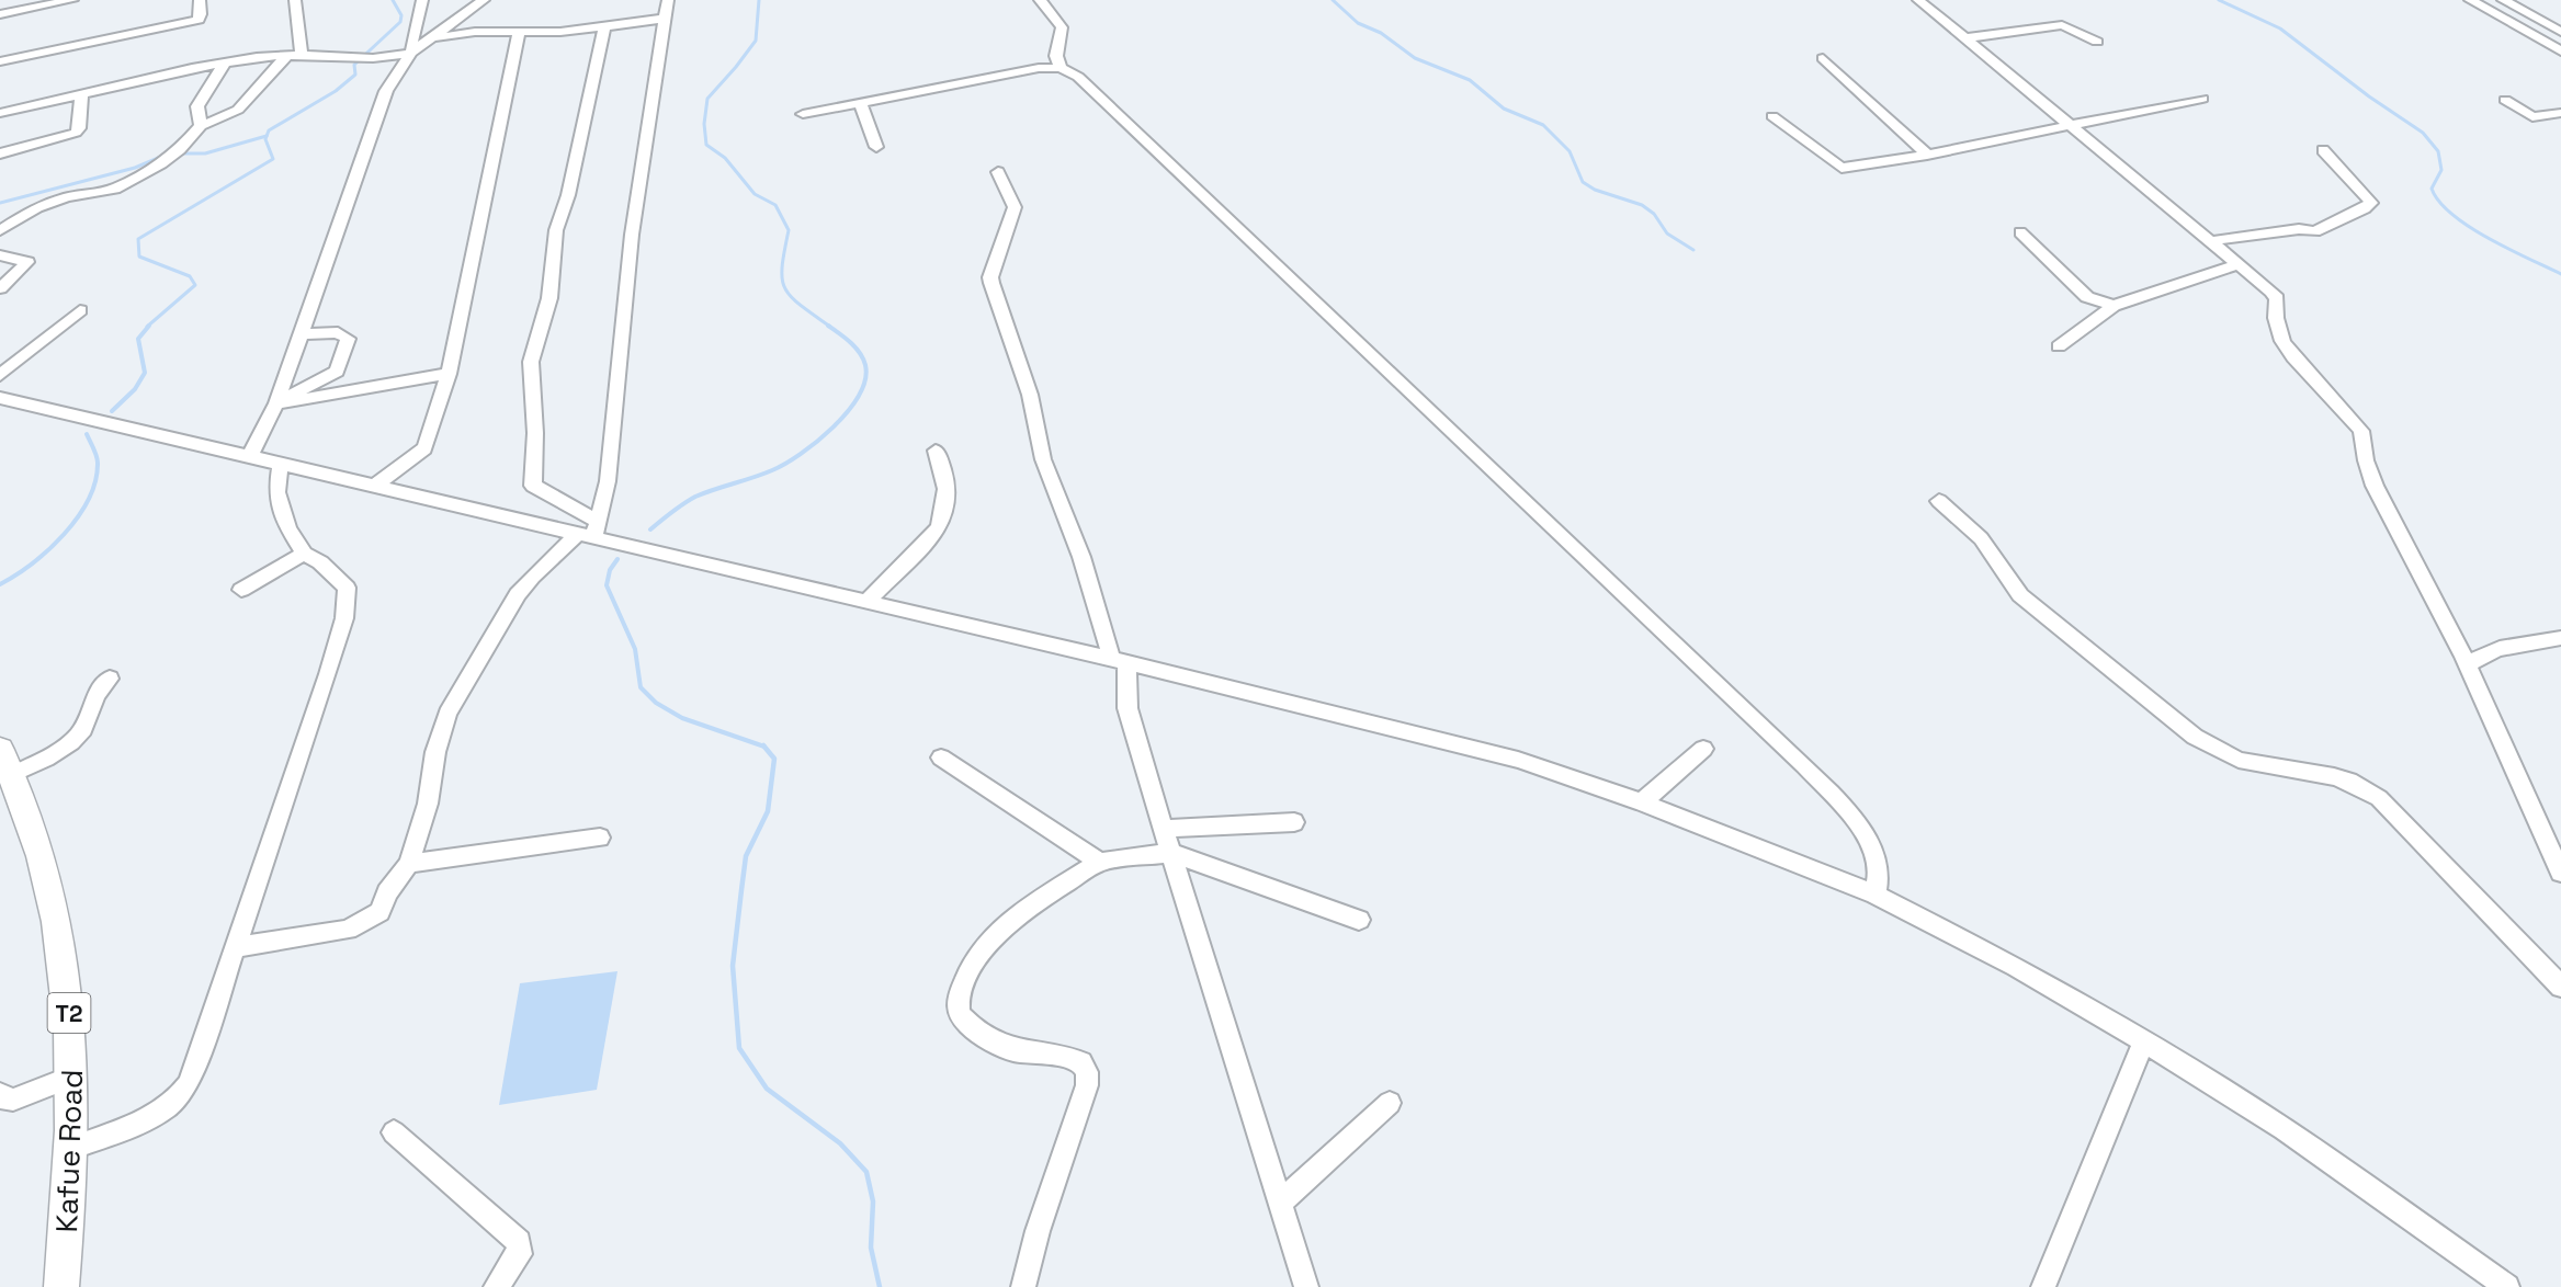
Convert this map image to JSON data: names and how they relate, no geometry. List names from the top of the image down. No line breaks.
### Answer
{"streets":{"highway":["T2","Kafue Road"]}}
